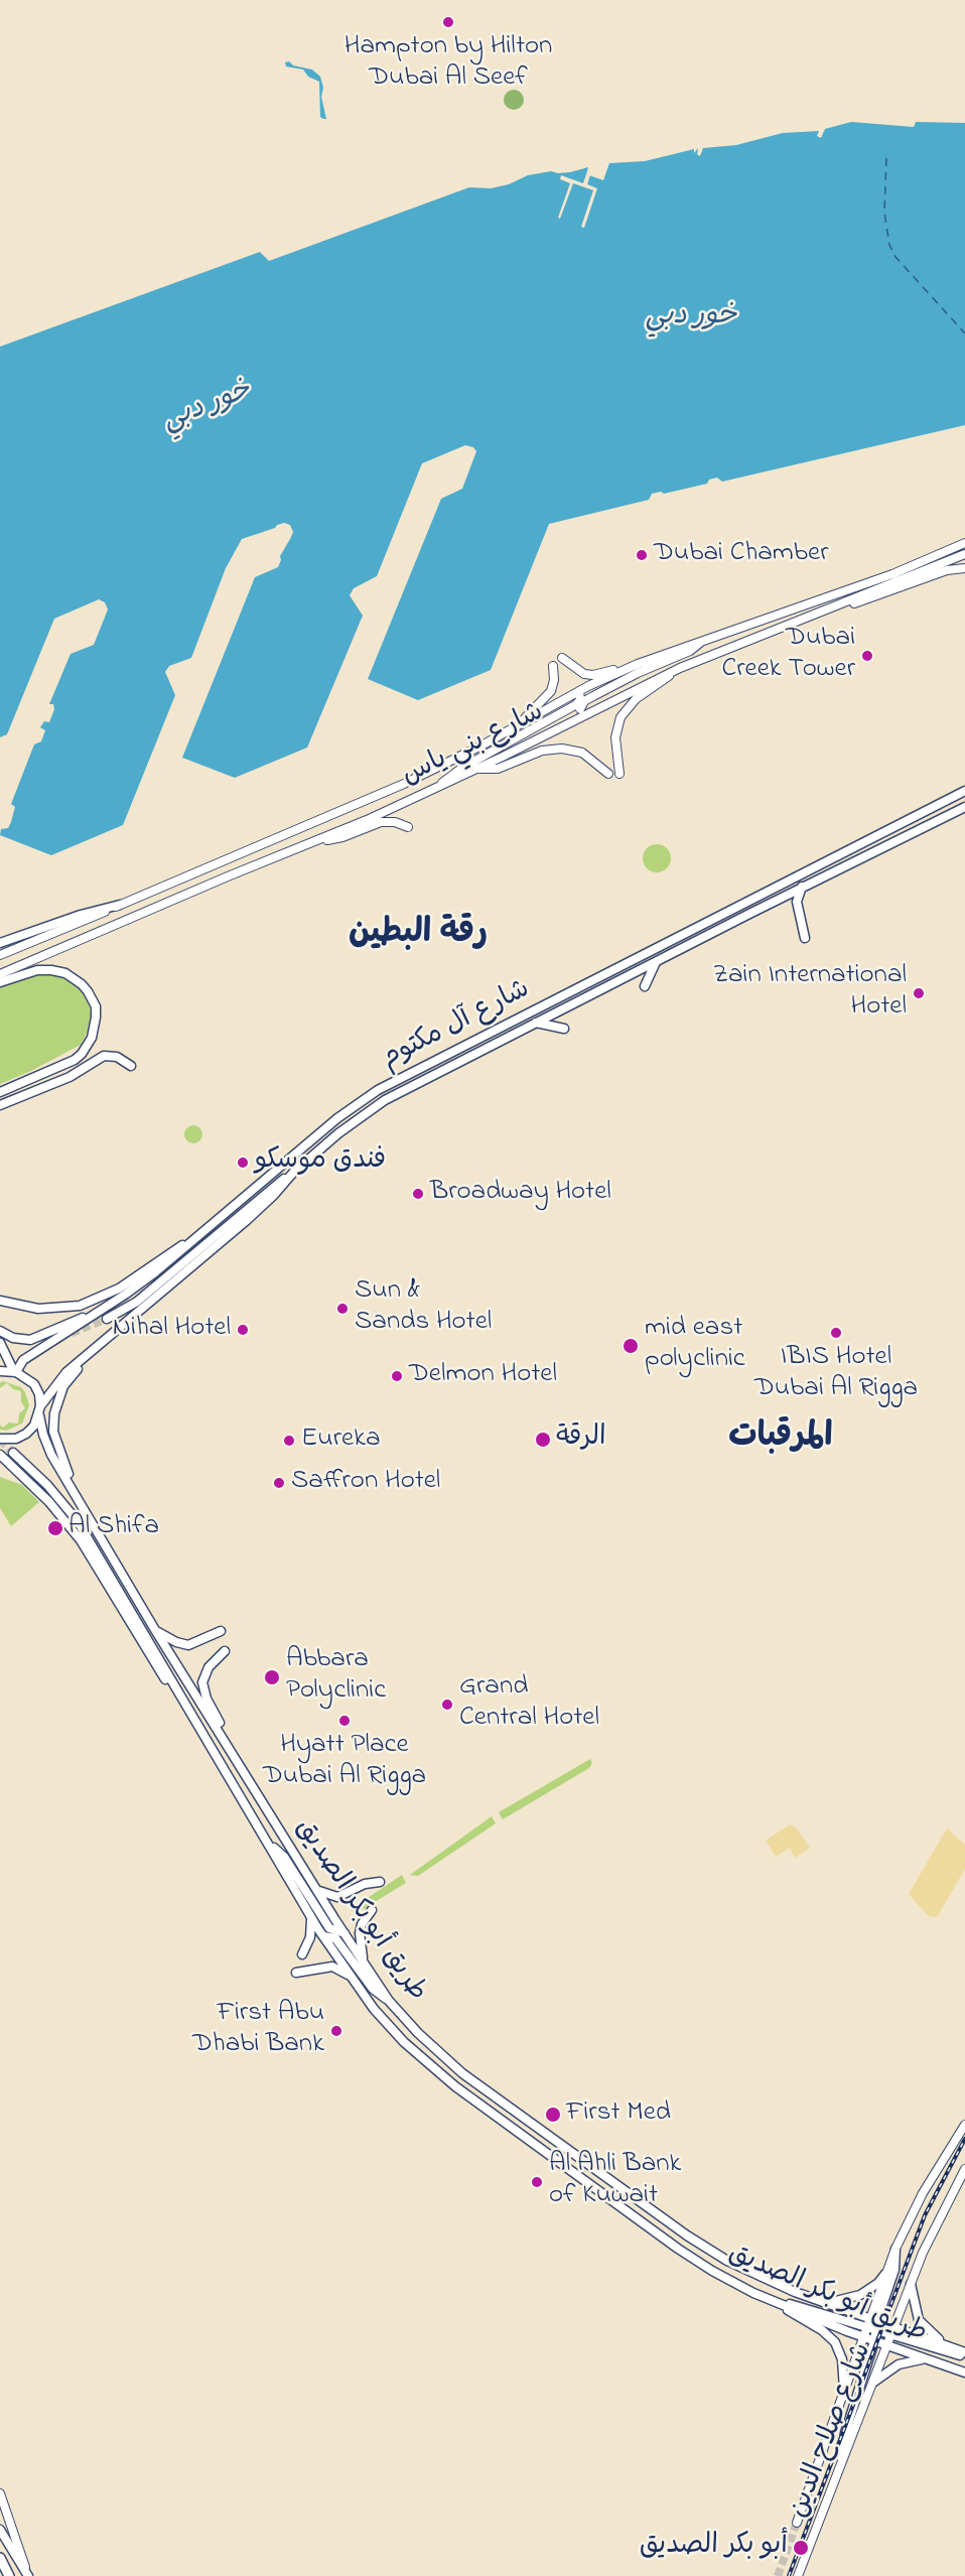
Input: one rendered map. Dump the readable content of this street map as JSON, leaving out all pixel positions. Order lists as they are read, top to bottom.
{
  "streets": {
    "main road": [
      "شارع بني ياس",
      "شارع آل مكتوم",
      "طريق أبو بكر الصديق",
      "شارع صلاح الدين"
    ]
  },
  "crossings": [
    ["طريق أبو بكر الصديق", "شارع صلاح الدين"]
  ],
  "districts": ["رقة البطين", "المرقبات"],
  "water": ["خور دبي"],
  "places": [
    "Hampton by Hilton Dubai Al Seef",
    "Dubai Chamber",
    "Dubai Creek Tower",
    "Zain International Hotel",
    "فندق موسكو",
    "Broadway Hotel",
    "Sun & Sands Hotel",
    "Nihal Hotel",
    "IBIS Hotel Dubai Al Rigga",
    "mid east polyclinic",
    "Delmon Hotel",
    "الرقة",
    "Eureka",
    "Saffron Hotel",
    "Al Shifa",
    "Abbara Polyclinic",
    "Grand Central Hotel",
    "Hyatt Place Dubai Al Rigga",
    "First Abu Dhabi Bank",
    "First Med",
    "Al Ahli Bank of Kuwait",
    "أبو بكر الصديق"
  ]
}
